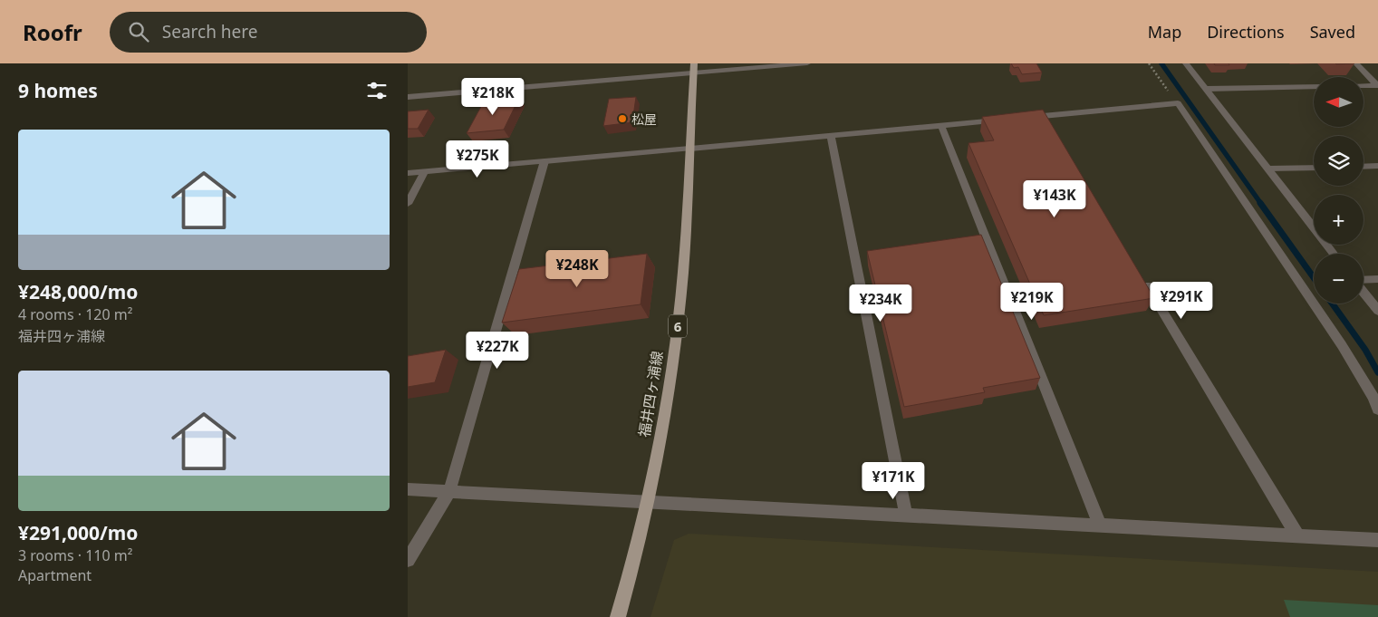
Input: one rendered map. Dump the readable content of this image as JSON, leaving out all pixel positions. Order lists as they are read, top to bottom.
{
  "streets": {
    "main road": ["6", "福井四ヶ浦線"]
  },
  "places": ["松屋"],
  "north": "left",
  "page": {
    "header": "Roofr",
    "search": "Search here",
    "nav": ["Map", "Directions", "Saved"],
    "heading": "9 homes",
    "map_buttons": ["+", "−"],
    "price": [
      "¥218K",
      "¥275K",
      "¥143K",
      "¥248K",
      "¥291K",
      "¥219K",
      "¥234K",
      "¥227K",
      "¥171K"
    ],
    "list": [
      {
        "name": "¥248,000/mo",
        "note": "4 rooms · 120 m² · 福井四ヶ浦線"
      },
      {
        "name": "¥291,000/mo",
        "note": "3 rooms · 110 m² · Apartment"
      }
    ]
  }
}
